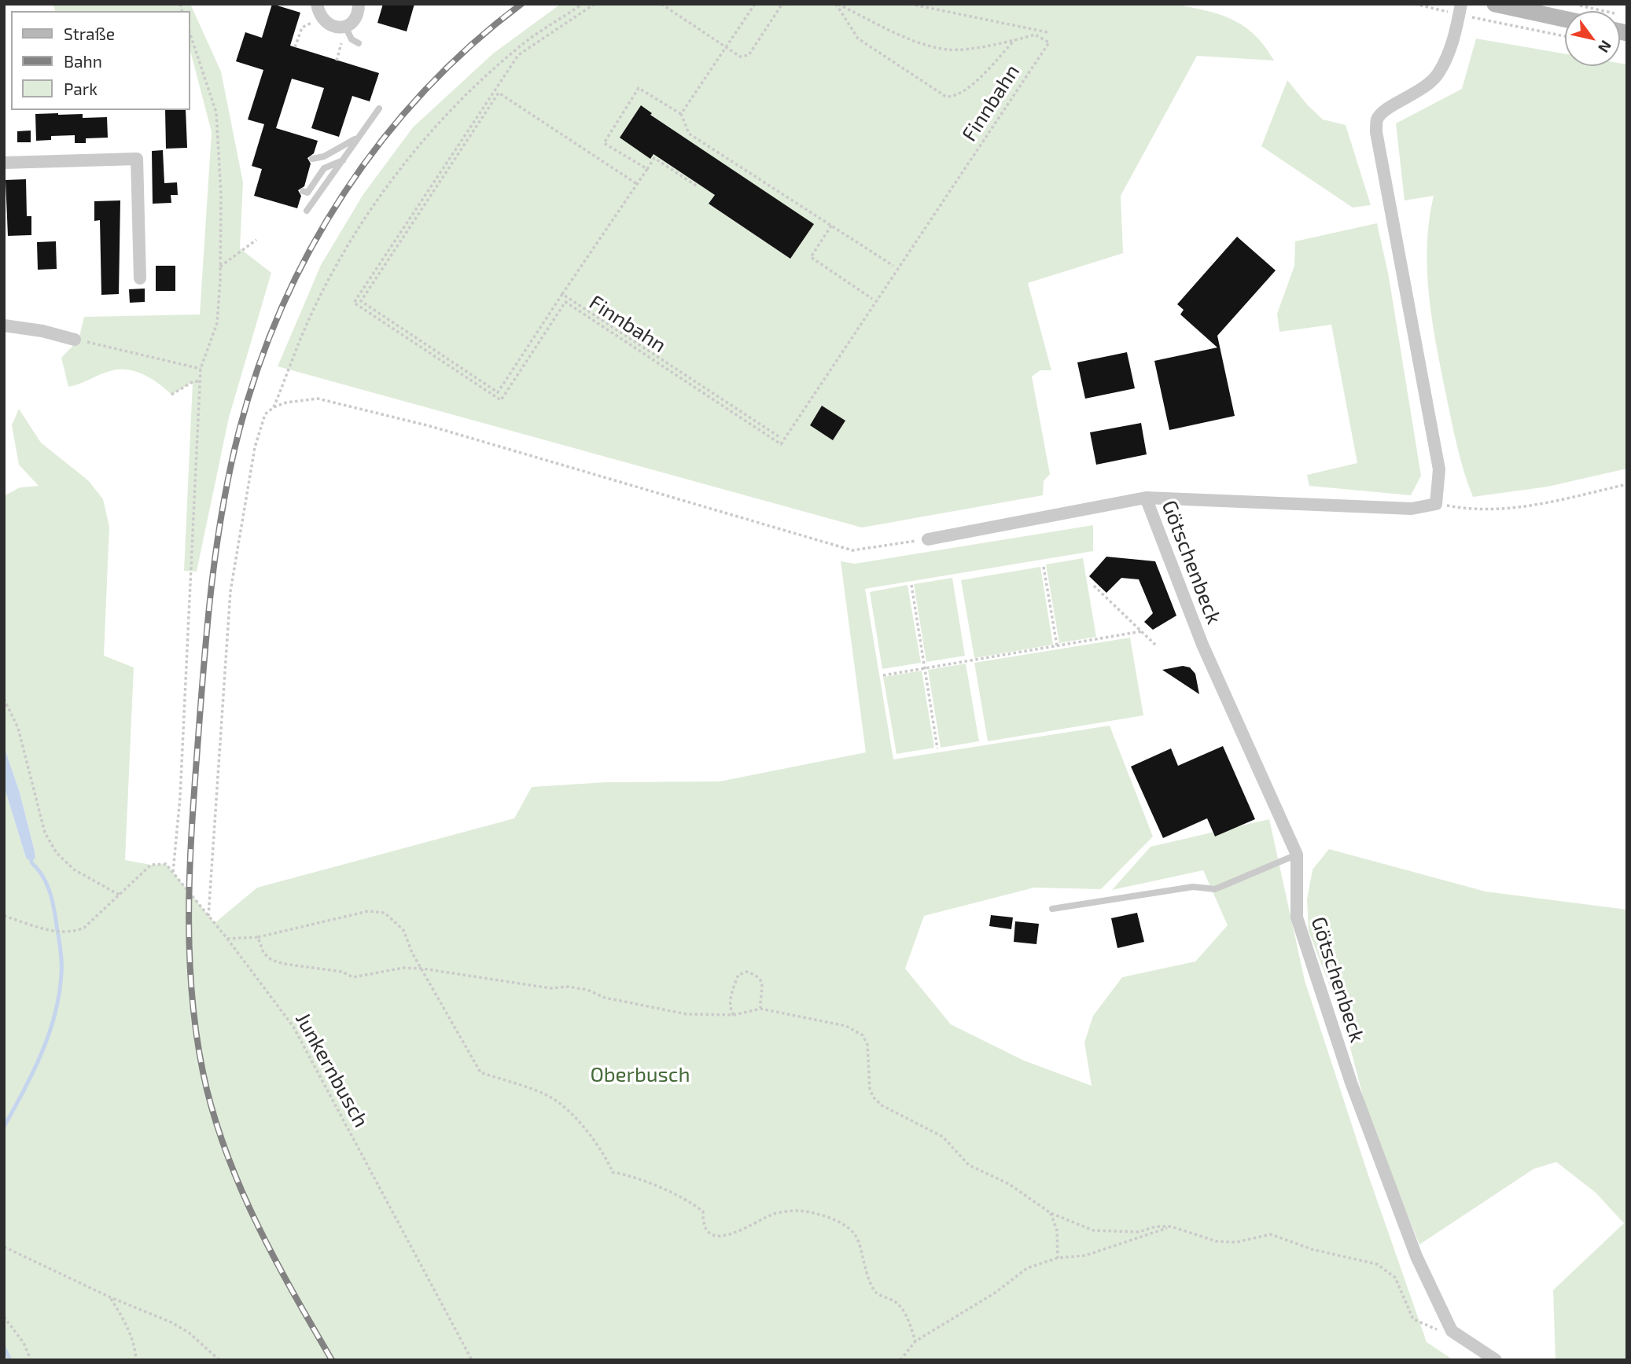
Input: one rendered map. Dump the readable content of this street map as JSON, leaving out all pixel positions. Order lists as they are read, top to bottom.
{
  "streets": {
    "street": ["Götschenbeck"],
    "path": ["Finnbahn", "Junkernbusch"]
  },
  "parks": ["Oberbusch"],
  "legend": ["Straße", "Bahn", "Park"],
  "north": "bottom right"
}
